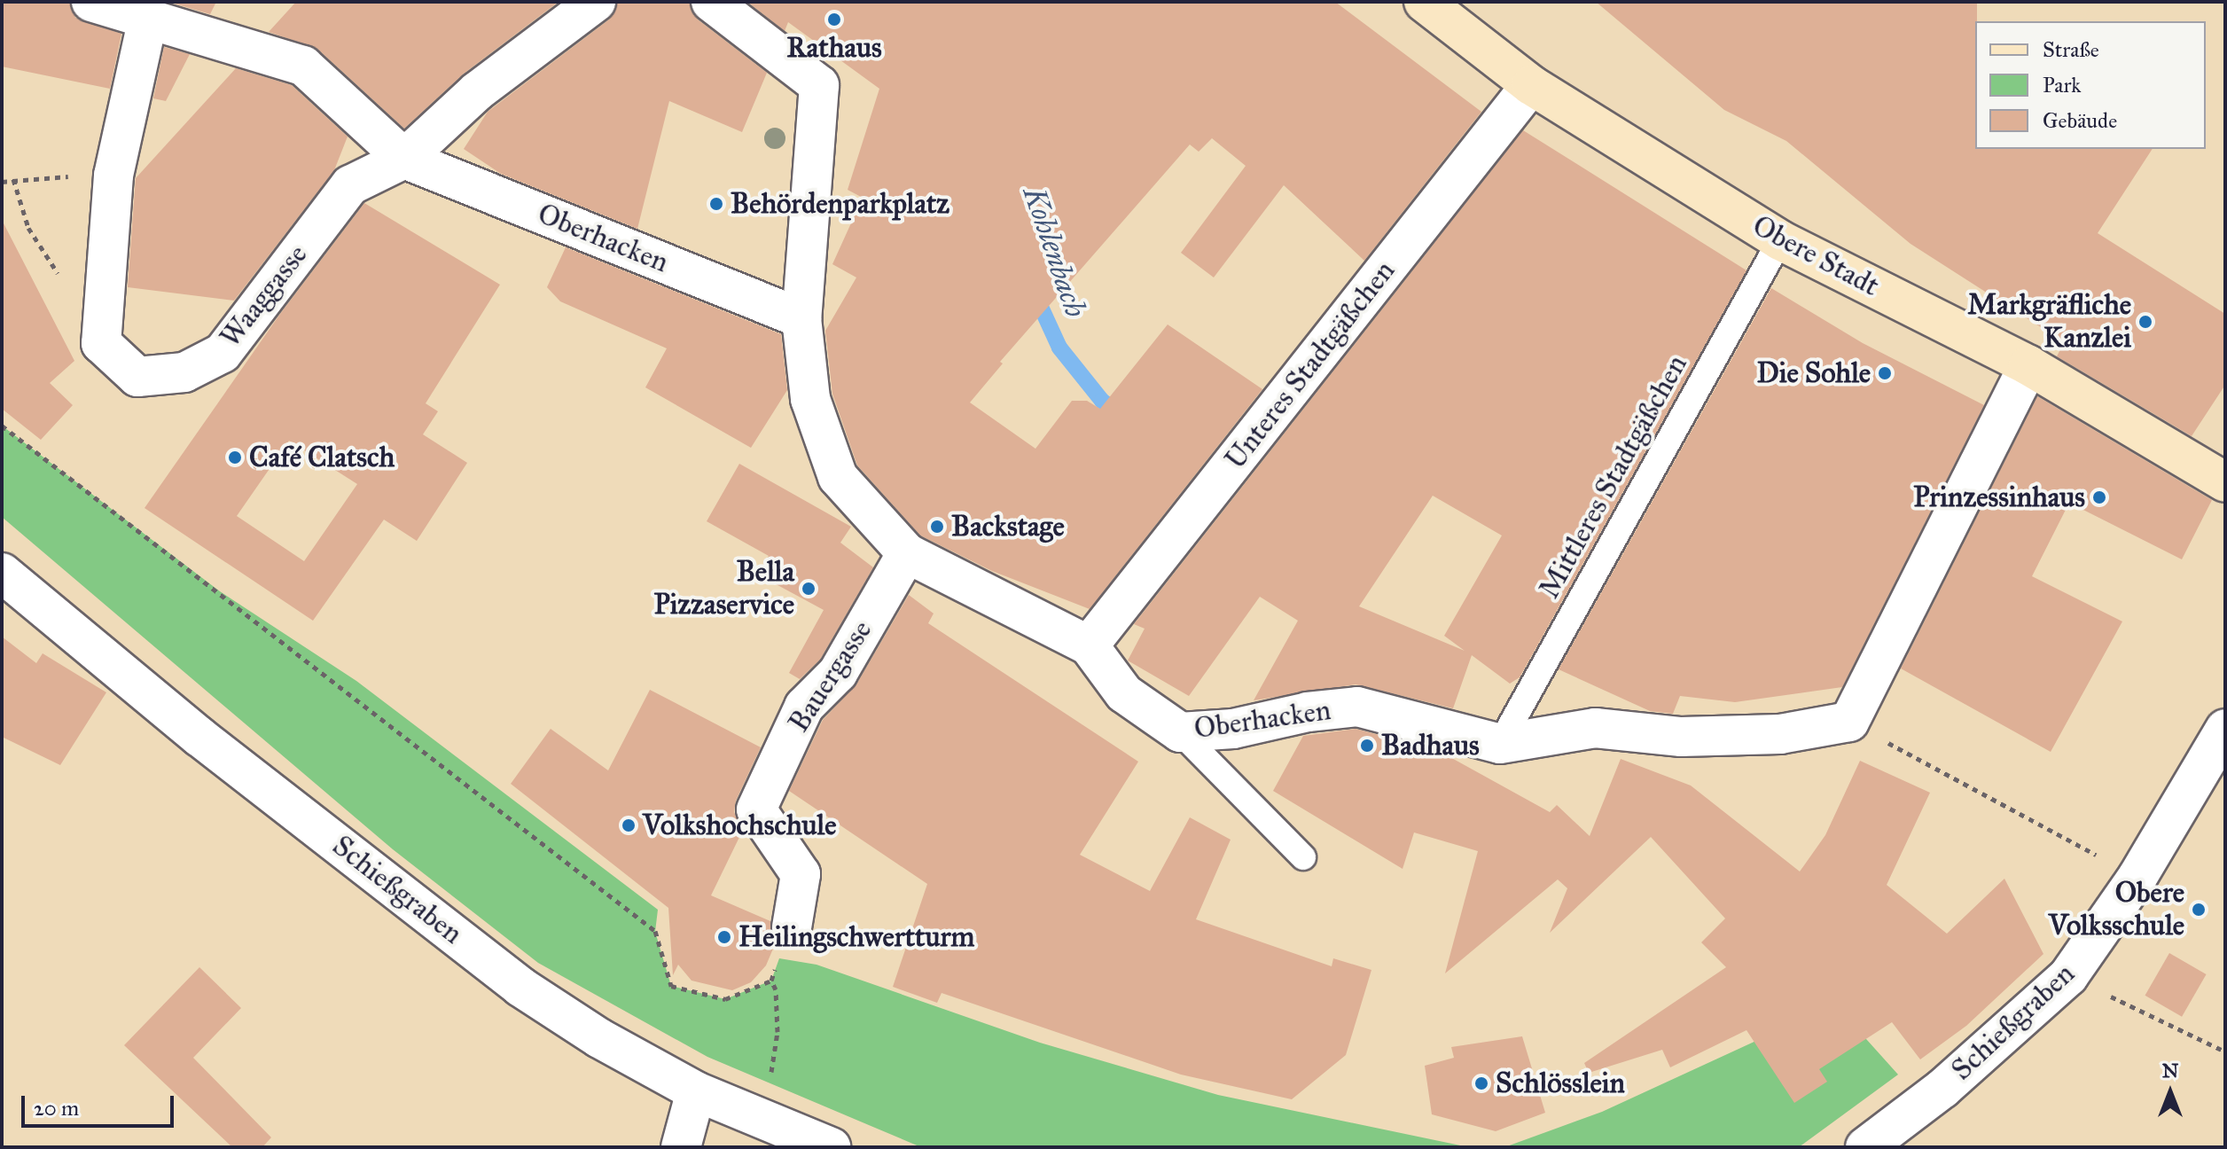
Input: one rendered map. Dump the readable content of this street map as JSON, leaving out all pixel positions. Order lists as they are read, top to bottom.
{
  "streets": {
    "street": [
      "Oberhacken",
      "Obere Stadt",
      "Waaggasse",
      "Unteres Stadtgäßchen",
      "Bauergasse",
      "Schießgraben"
    ],
    "lane": ["Mittleres Stadtgäßchen"]
  },
  "crossings": [
    ["Oberhacken", "Waaggasse"],
    ["Oberhacken", "Unteres Stadtgäßchen"],
    ["Oberhacken", "Mittleres Stadtgäßchen"],
    ["Oberhacken", "Bauergasse"],
    ["Obere Stadt", "Unteres Stadtgäßchen"],
    ["Obere Stadt", "Mittleres Stadtgäßchen"]
  ],
  "water": ["Kohlenbach"],
  "places": [
    "Rathaus",
    "Behördenparkplatz",
    "Markgräfliche Kanzlei",
    "Die Sohle",
    "Café Clatsch",
    "Prinzessinhaus",
    "Backstage",
    "Bella Pizzaservice",
    "Badhaus",
    "Volkshochschule",
    "Obere Volksschule",
    "Heilingschwertturm",
    "Schlösslein"
  ],
  "legend": ["Straße", "Park", "Gebäude"],
  "scale_bar": "20 m",
  "north": "top"
}
